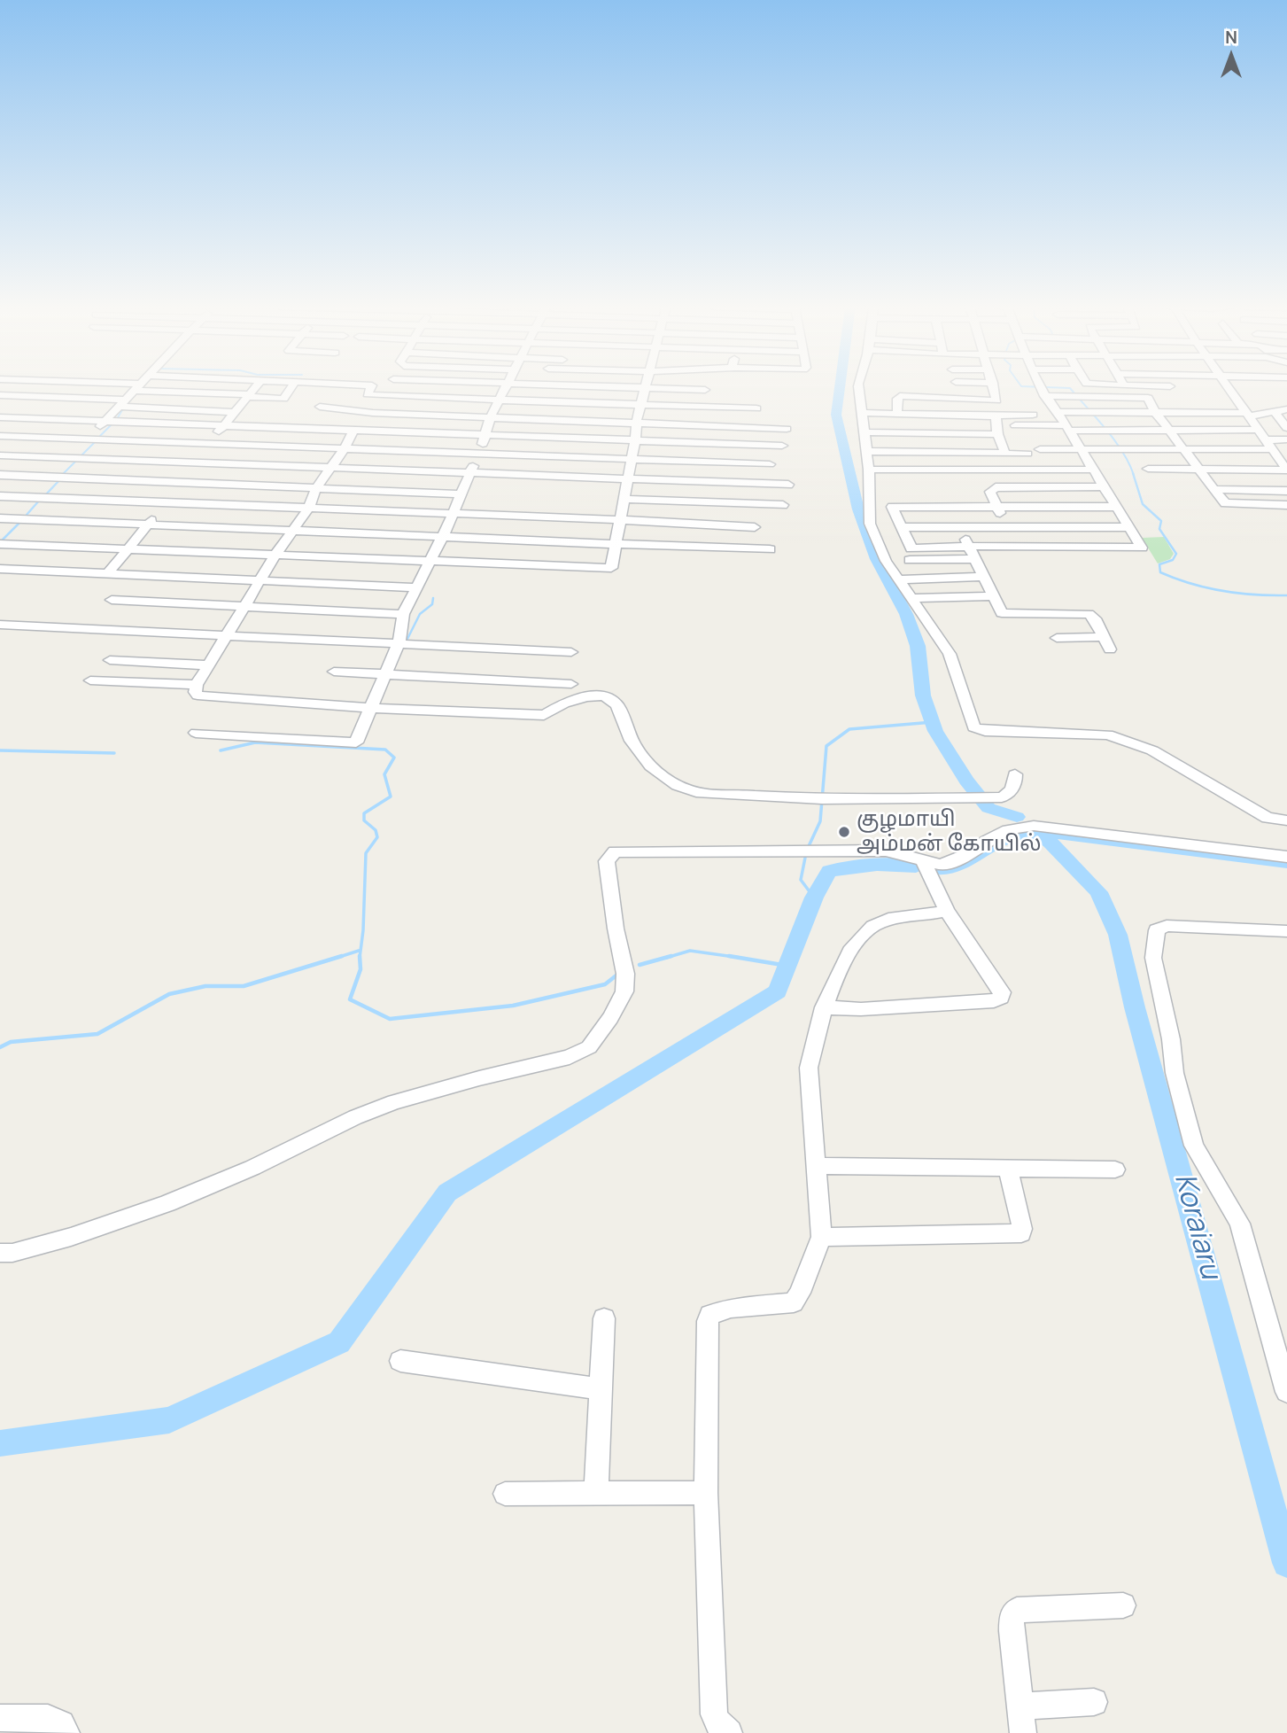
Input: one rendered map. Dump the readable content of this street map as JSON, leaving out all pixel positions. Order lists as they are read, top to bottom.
{
  "water": ["Koraiaru"],
  "places": ["குழமாயி அம்மன் கோயில்"],
  "north": "top"
}
